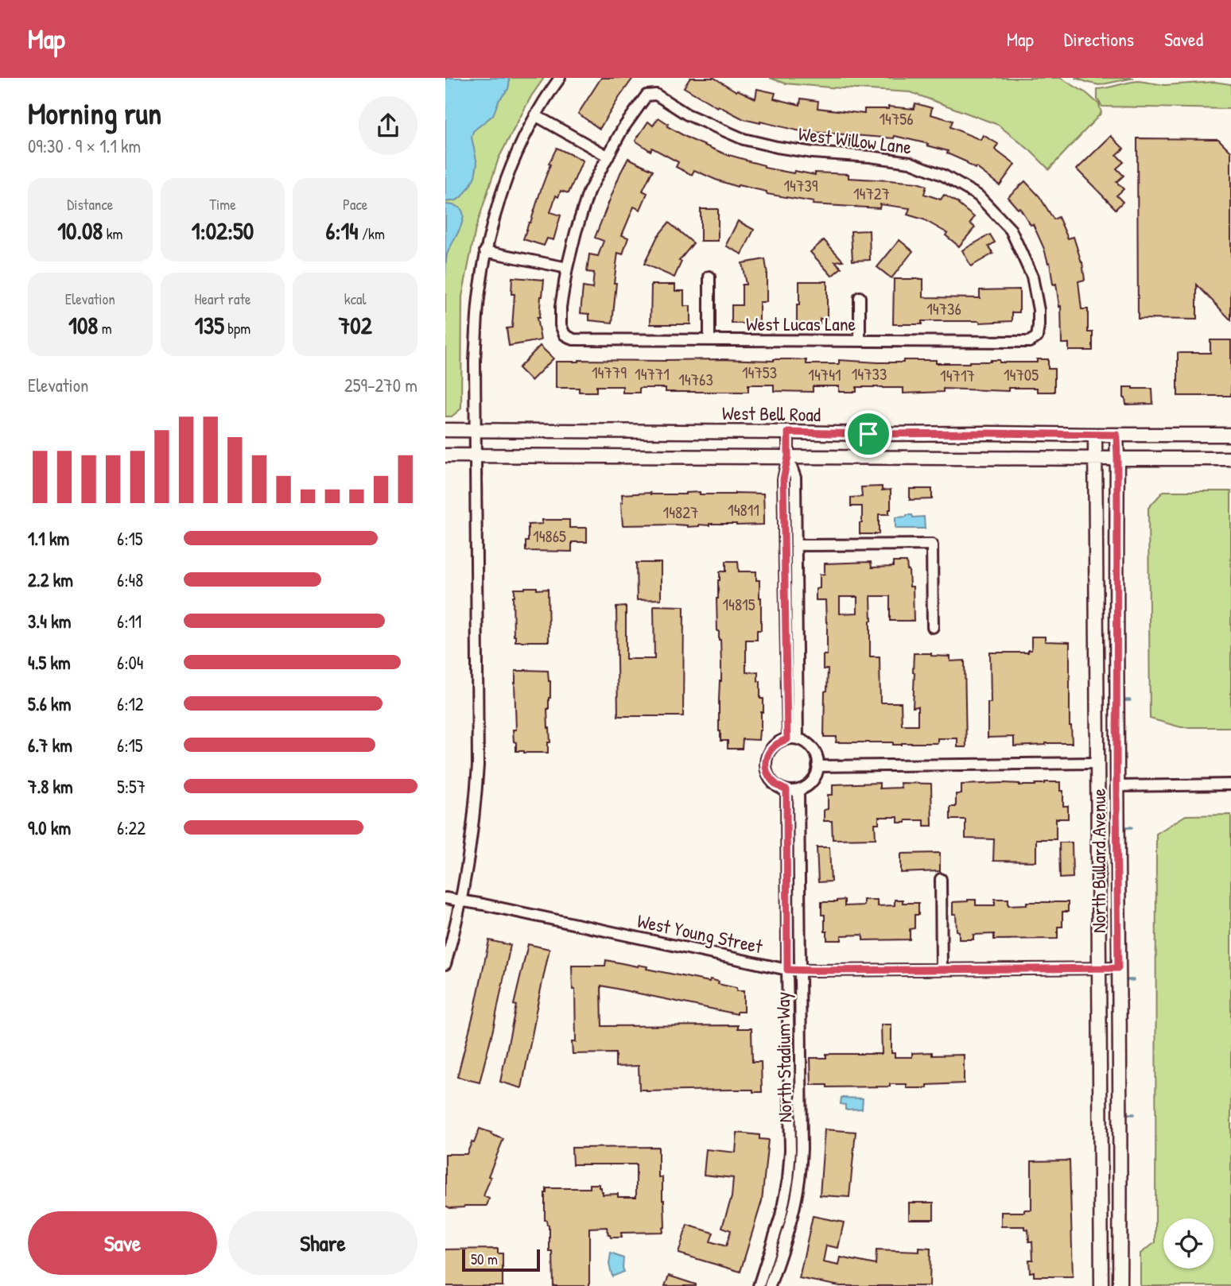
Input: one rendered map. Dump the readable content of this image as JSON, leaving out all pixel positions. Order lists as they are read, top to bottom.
{
  "streets": {
    "main road": ["West Bell Road", "North Bullard Avenue"],
    "street": [
      "West Willow Lane",
      "West Lucas Lane",
      "West Young Street",
      "North Stadium Way"
    ]
  },
  "crossings": [
    ["West Willow Lane", "West Lucas Lane"],
    ["West Bell Road", "North Bullard Avenue"],
    ["North Bullard Avenue", "West Young Street"],
    ["West Young Street", "North Stadium Way"]
  ],
  "house_numbers": [
    "14756",
    "14739",
    "14727",
    "14736",
    "14779",
    "14753",
    "14771",
    "14733",
    "14741",
    "14705",
    "14717",
    "14763",
    "14811",
    "14827",
    "14865",
    "14815"
  ],
  "scale_bar": "50 m",
  "page": {
    "header": "Map",
    "nav": ["Map", "Directions", "Saved"],
    "heading": ["Morning run", "09:30 · 9 × 1.1 km"],
    "stats": [
      ["Distance", "10.08 km"],
      ["Time", "1:02:50"],
      ["Pace", "6:14 /km"],
      ["Elevation", "108 m"],
      ["Heart rate", "135 bpm"],
      ["kcal", "702"]
    ],
    "chart": ["Elevation", "259–270 m"],
    "list": [
      {
        "name": "1.1 km",
        "note": "6:15"
      },
      {
        "name": "2.2 km",
        "note": "6:48"
      },
      {
        "name": "3.4 km",
        "note": "6:11"
      },
      {
        "name": "4.5 km",
        "note": "6:04"
      },
      {
        "name": "5.6 km",
        "note": "6:12"
      },
      {
        "name": "6.7 km",
        "note": "6:15"
      },
      {
        "name": "7.8 km",
        "note": "5:57"
      },
      {
        "name": "9.0 km",
        "note": "6:22"
      }
    ],
    "buttons": ["Save", "Share"],
    "scale": "50 m"
  }
}
